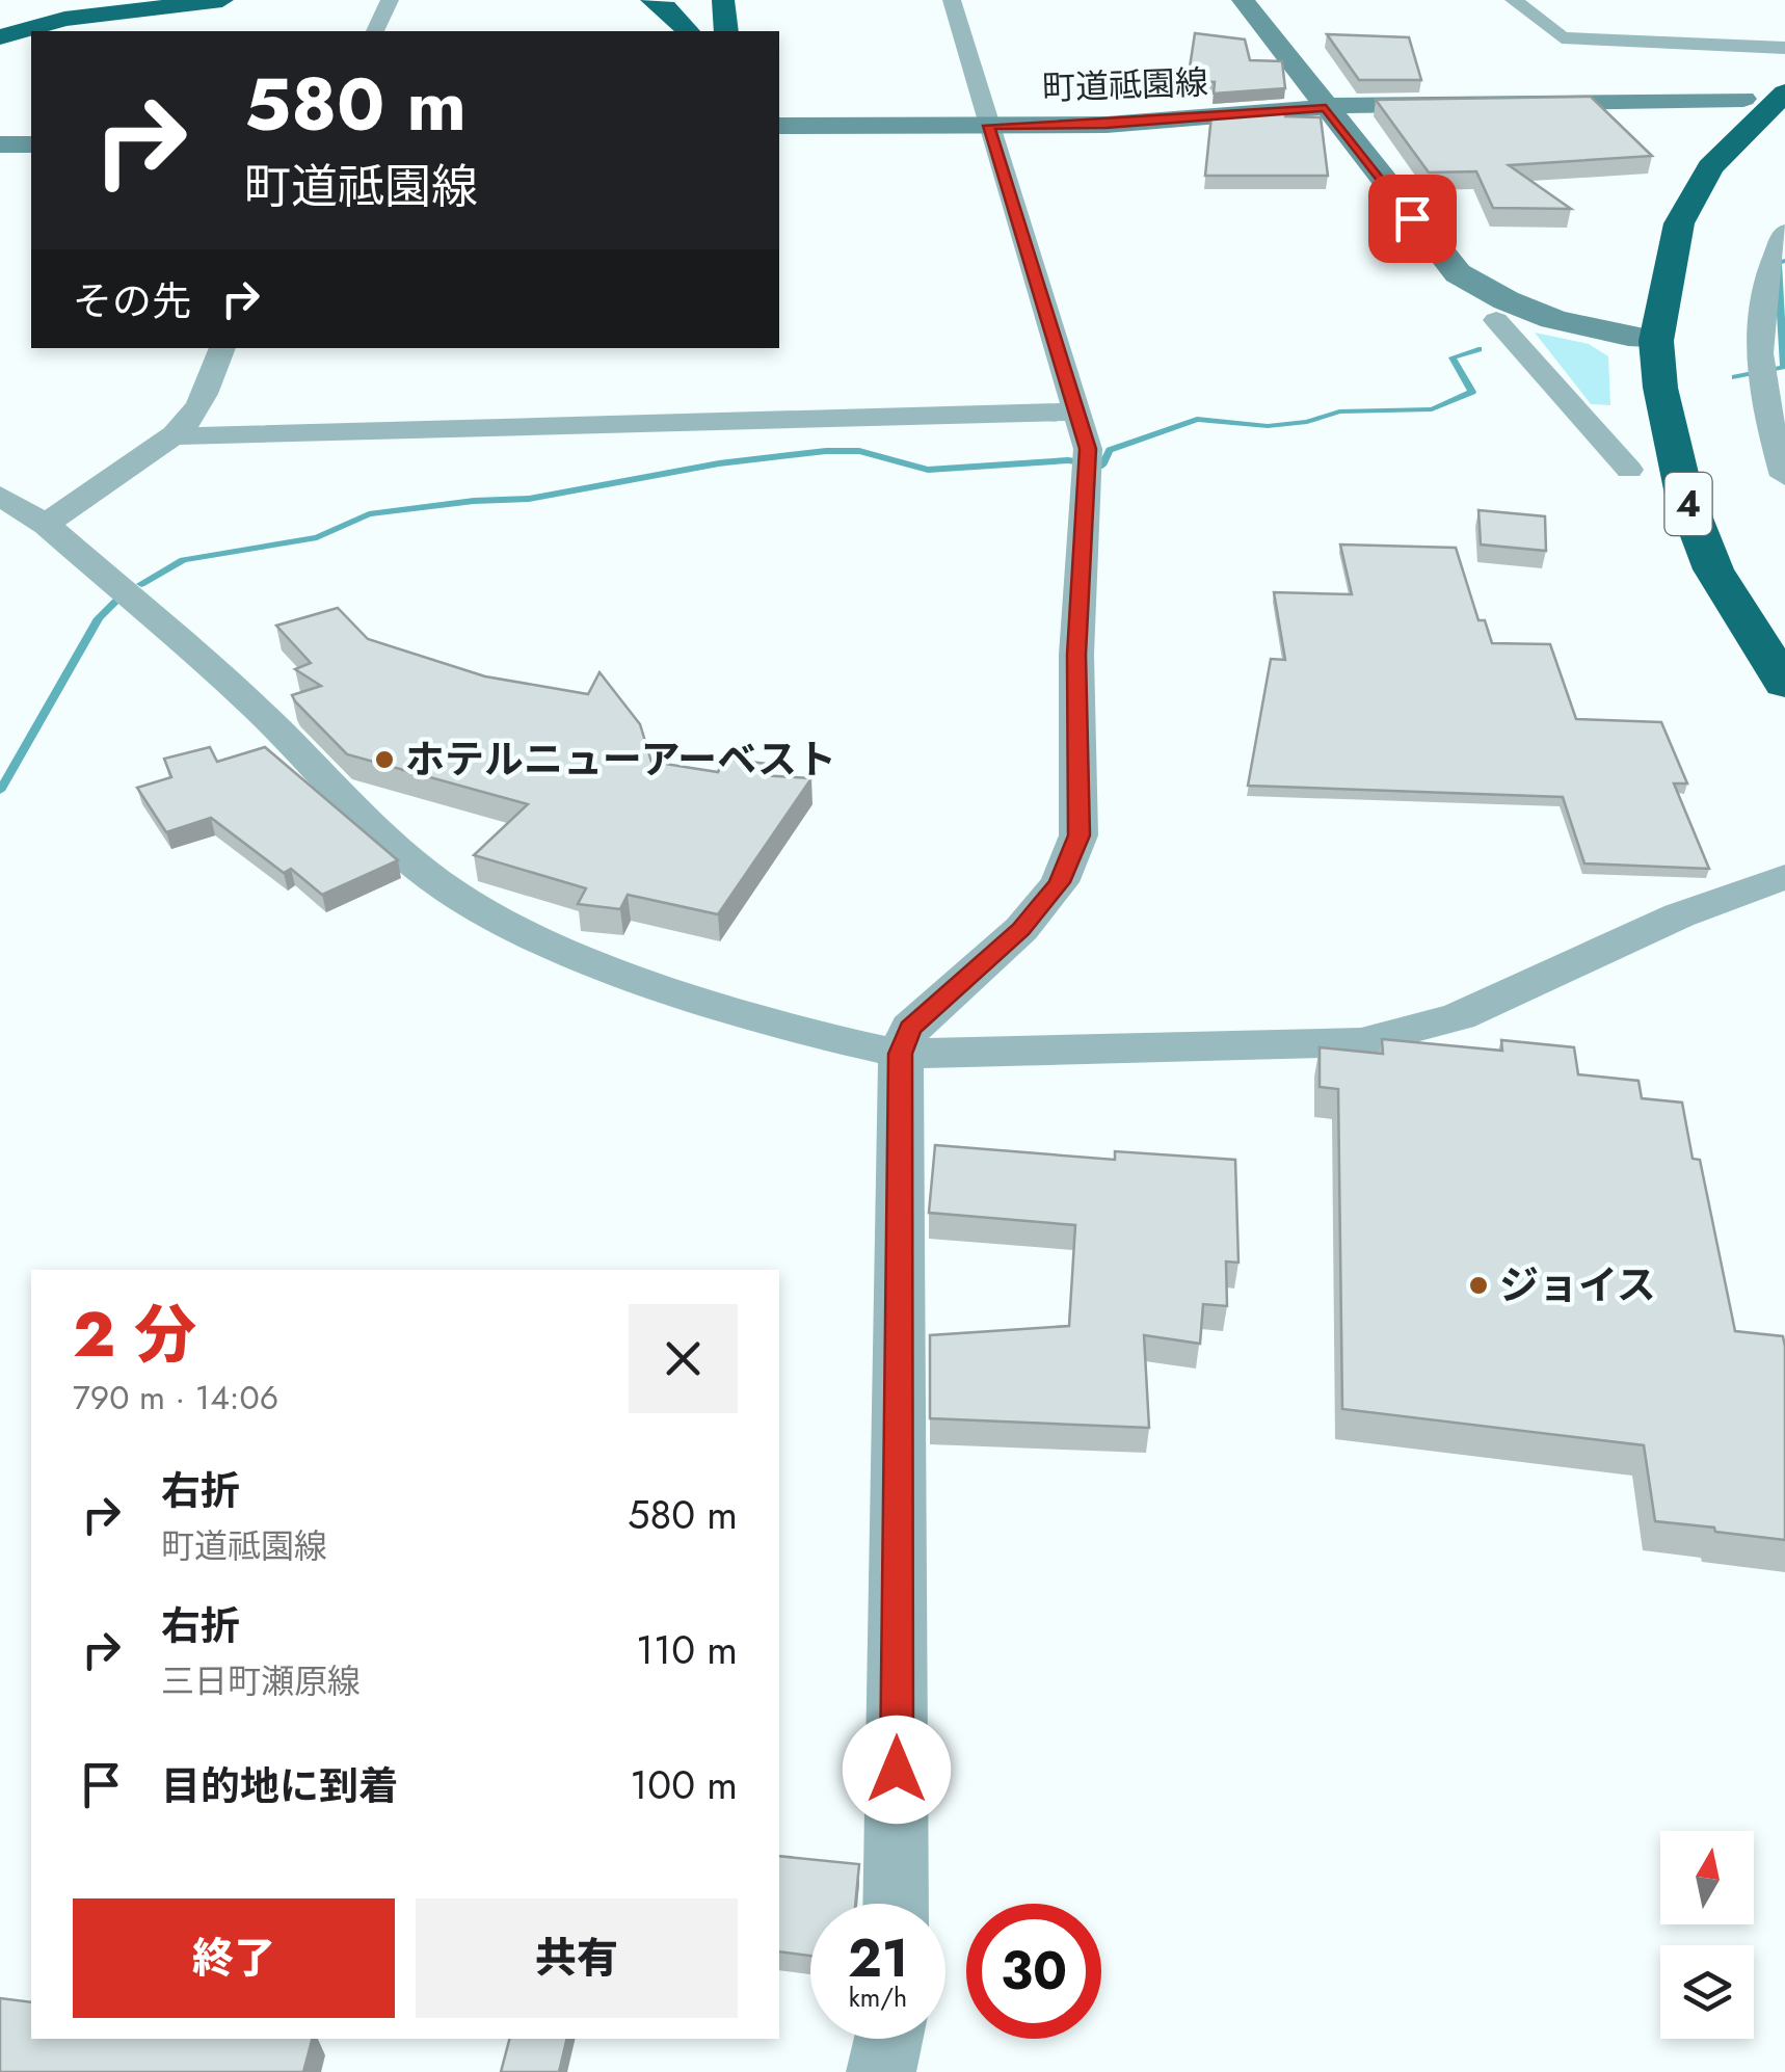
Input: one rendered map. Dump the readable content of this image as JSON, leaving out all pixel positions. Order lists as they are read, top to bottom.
{
  "streets": {
    "highway": ["4"],
    "street": ["町道祗園線"]
  },
  "places": ["ホテルニューアーベスト", "ジョイス"],
  "north": "top",
  "page": {
    "turn": ["580 m", "町道祗園線"],
    "then": "その先",
    "heading": ["2 分", "790 m · 14:06"],
    "list": [
      {
        "name": "右折",
        "note": "町道祗園線",
        "value": "580 m"
      },
      {
        "name": "右折",
        "note": "三日町瀬原線",
        "value": "110 m"
      },
      {
        "name": "目的地に到着",
        "value": "100 m"
      }
    ],
    "buttons": ["終了", "共有"],
    "speed": "21 km/h",
    "limit": "30"
  }
}
